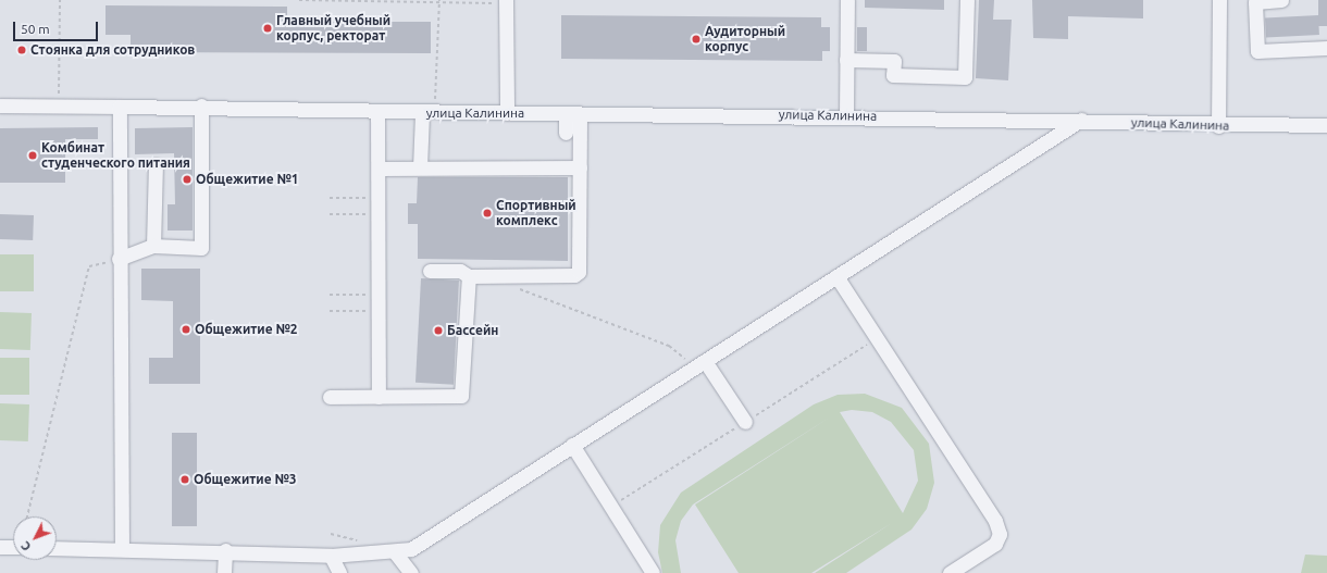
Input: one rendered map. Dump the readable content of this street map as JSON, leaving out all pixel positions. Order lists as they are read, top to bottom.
{
  "streets": {
    "street": ["улица Калинина"]
  },
  "places": [
    "Главный учебный корпус, ректорат",
    "Аудиторный корпус",
    "Стоянка для сотрудников",
    "Комбинат студенческого питания",
    "Общежитие №1",
    "Спортивный комплекс",
    "Общежитие №2",
    "Бассейн",
    "Общежитие №3"
  ],
  "scale_bar": "50 m",
  "north": "bottom left"
}
